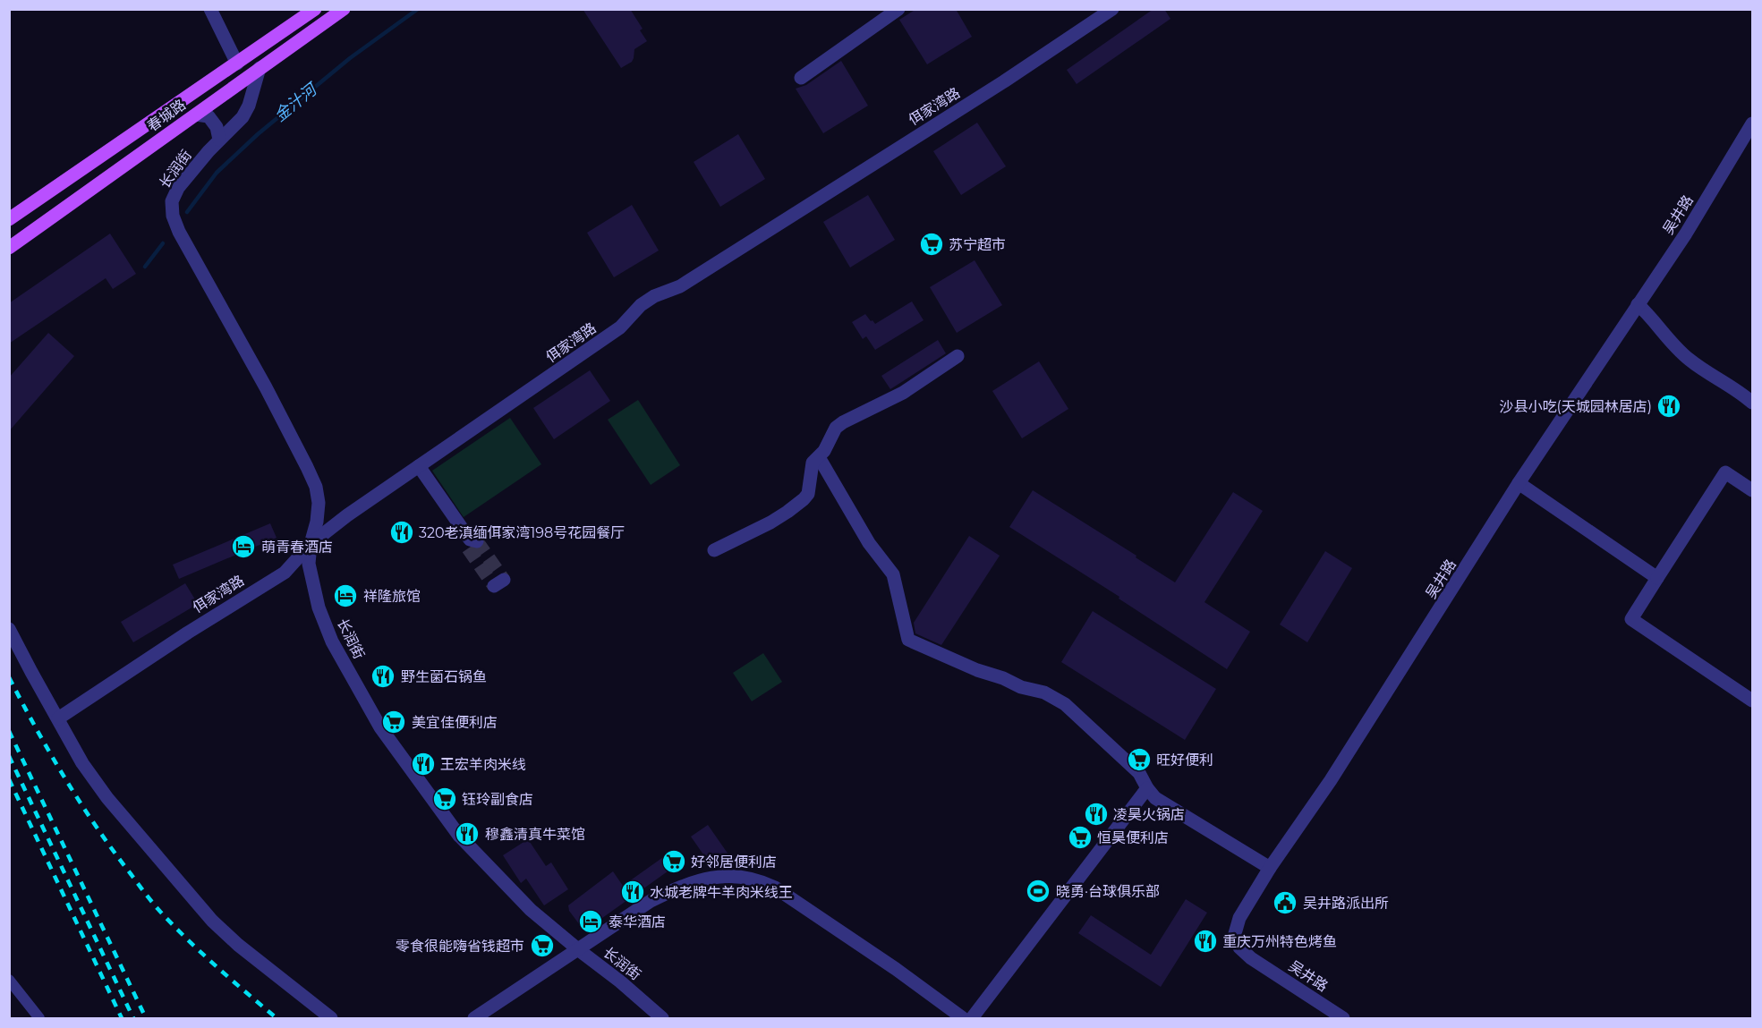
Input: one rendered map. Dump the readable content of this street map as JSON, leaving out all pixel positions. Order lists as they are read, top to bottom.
{
  "streets": {
    "main road": ["春城路"],
    "street": ["佴家湾路", "长润街", "吴井路"]
  },
  "crossings": [
    ["佴家湾路", "长润街"],
    ["春城路", "长润街"]
  ],
  "water": ["金汁河"],
  "places": {
    "supermarket": [
      "苏宁超市",
      "美宜佳便利店",
      "旺好便利",
      "钰玲副食店",
      "恒昊便利店",
      "好邻居便利店",
      "零食很能嗨省钱超市"
    ],
    "restaurant": [
      "沙县小吃(天城园林居店)",
      "320老滇缅佴家湾198号花园餐厅",
      "野生菌石锅鱼",
      "王宏羊肉米线",
      "凌昊火锅店",
      "穆鑫清真牛菜馆",
      "水城老牌牛羊肉米线王",
      "重庆万州特色烤鱼"
    ],
    "hotel": ["萌青春酒店", "祥隆旅馆", "泰华酒店"],
    "sports": ["晓勇·台球俱乐部"],
    "public building": ["吴井路派出所"]
  }
}
